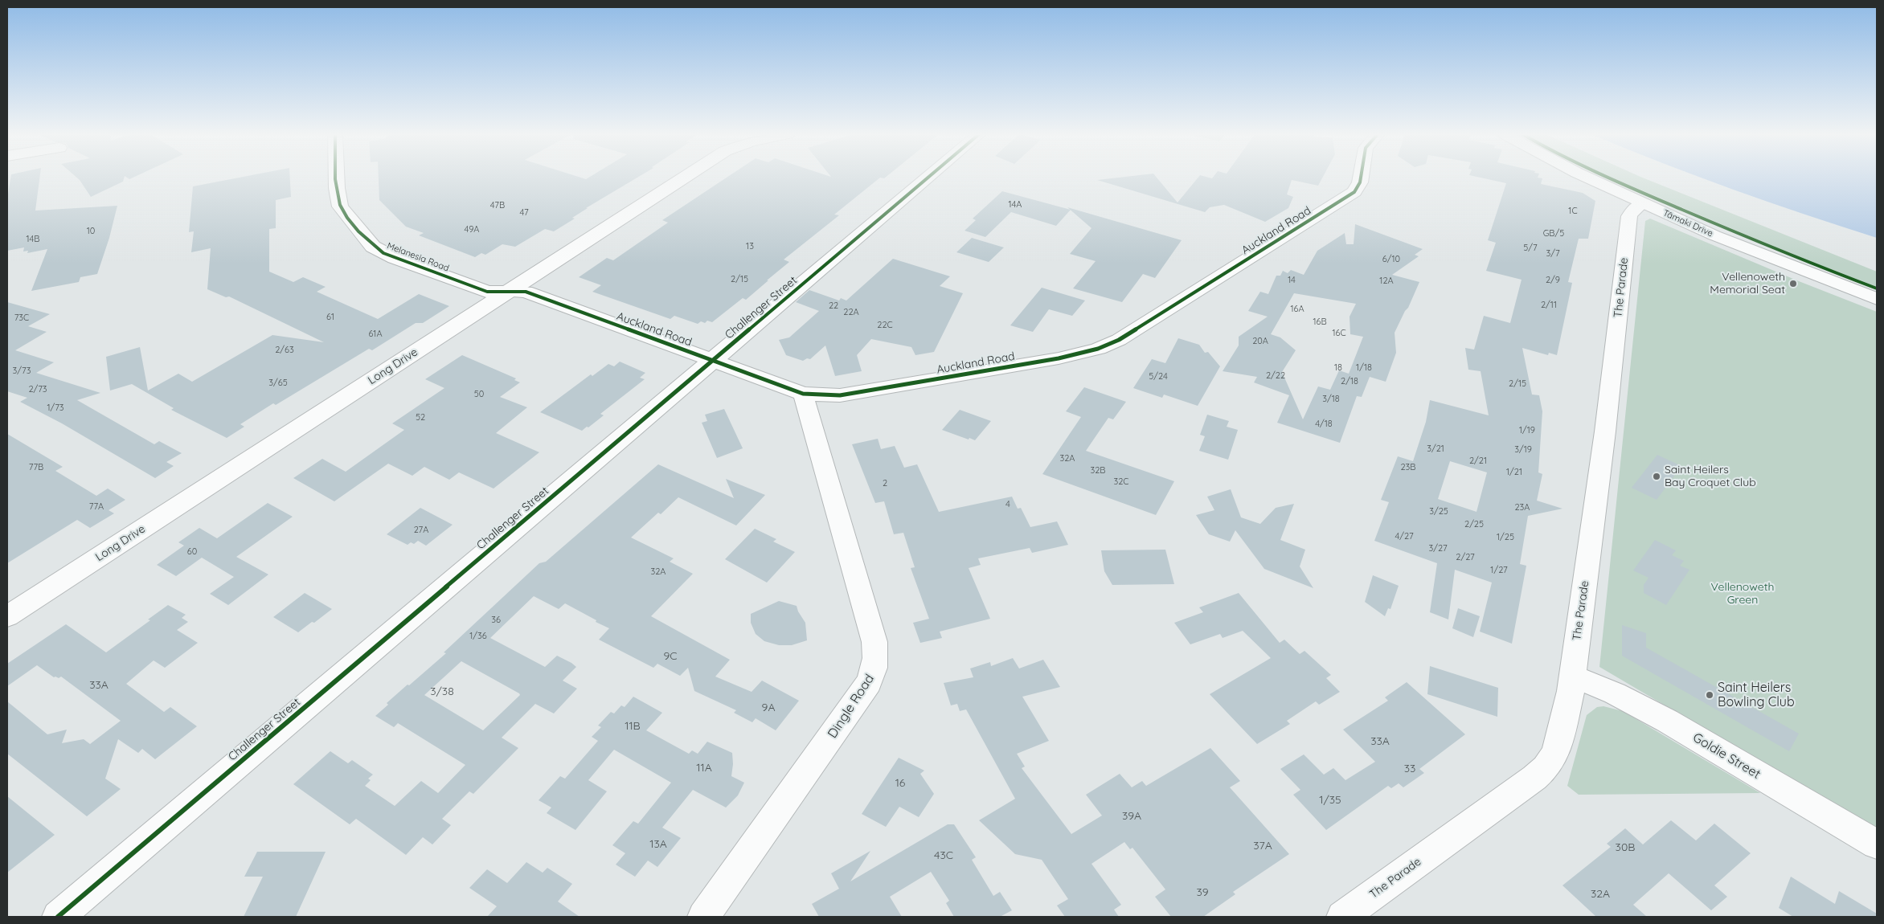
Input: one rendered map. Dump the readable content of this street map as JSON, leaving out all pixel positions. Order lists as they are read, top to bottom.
{
  "streets": {
    "street": [
      "Tāmaki Drive",
      "Auckland Road",
      "Melanesia Road",
      "The Parade",
      "Challenger Street",
      "Long Drive",
      "Dingle Road",
      "Goldie Street"
    ]
  },
  "crossings": [
    ["Tāmaki Drive", "The Parade"],
    ["Auckland Road", "Melanesia Road"],
    ["Auckland Road", "Challenger Street"],
    ["Auckland Road", "Long Drive"],
    ["Auckland Road", "Dingle Road"],
    ["Melanesia Road", "Long Drive"],
    ["The Parade", "Goldie Street"]
  ],
  "parks": ["Vellenoweth Green"],
  "places": ["Vellenoweth Memorial Seat", "Saint Heilers Bay Croquet Club", "Saint Heilers Bowling Club"],
  "house_numbers": [
    "14A",
    "47B",
    "1C",
    "47",
    "49A",
    "10",
    "GB/5",
    "14B",
    "13",
    "5/7",
    "3/7",
    "6/10",
    "2/15",
    "14",
    "2/9",
    "12A",
    "2/11",
    "22",
    "16A",
    "22A",
    "61",
    "73C",
    "16B",
    "22C",
    "16C",
    "61A",
    "20A",
    "2/63",
    "18",
    "1/18",
    "3/73",
    "2/22",
    "5/24",
    "2/18",
    "3/65",
    "2/15",
    "2/73",
    "50",
    "3/18",
    "1/73",
    "52",
    "4/18",
    "1/19",
    "3/21",
    "3/19",
    "32A",
    "2/21",
    "77B",
    "23B",
    "32B",
    "1/21",
    "32C",
    "2",
    "4",
    "77A",
    "23A",
    "3/25",
    "2/25",
    "27A",
    "4/27",
    "1/25",
    "3/27",
    "60",
    "2/27",
    "1/27",
    "32A",
    "36",
    "1/36",
    "9C",
    "33A",
    "3/38",
    "9A",
    "11B",
    "33A",
    "11A",
    "33",
    "16",
    "1/35",
    "39A",
    "13A",
    "37A",
    "30B",
    "43C",
    "39",
    "32A"
  ]
}
